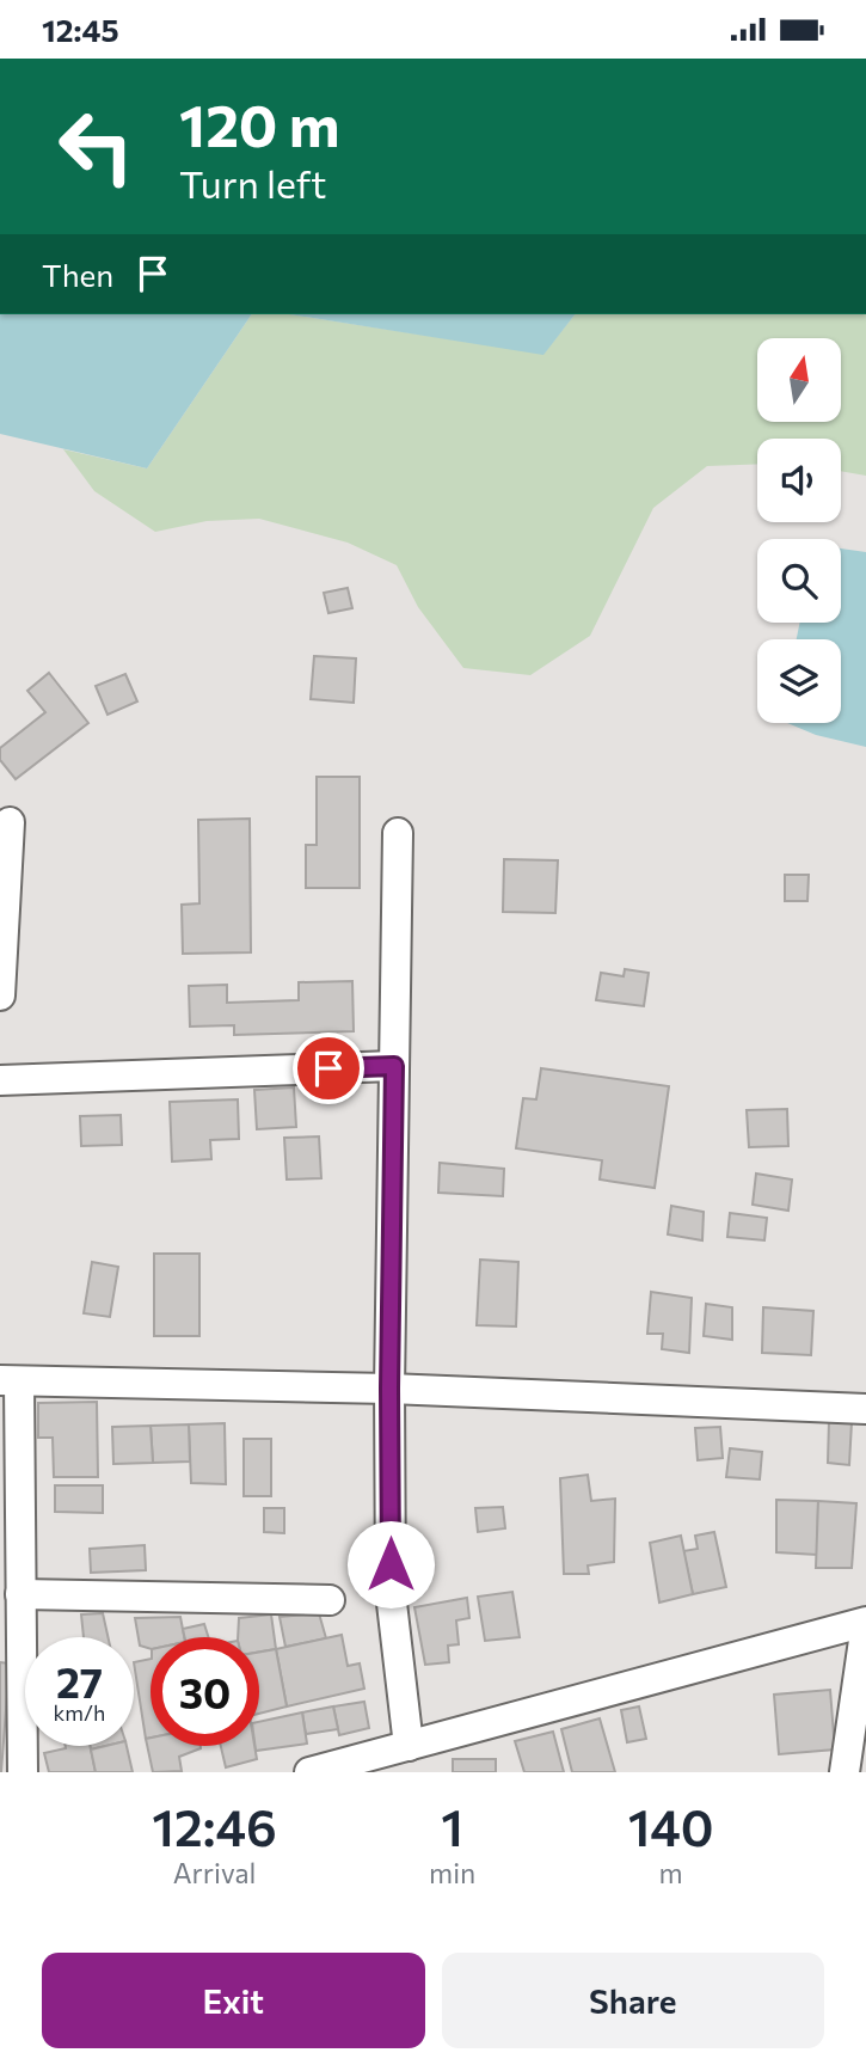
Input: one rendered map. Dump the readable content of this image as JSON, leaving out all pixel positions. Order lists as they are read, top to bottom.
{
  "north": "top",
  "page": {
    "status": "12:45",
    "turn": ["120 m", "Turn left"],
    "then": "Then",
    "speed": "27 km/h",
    "limit": "30",
    "eta": [
      "12:46",
      "Arrival",
      "1",
      "min",
      "140",
      "m"
    ],
    "buttons": ["Exit", "Share"]
  }
}
